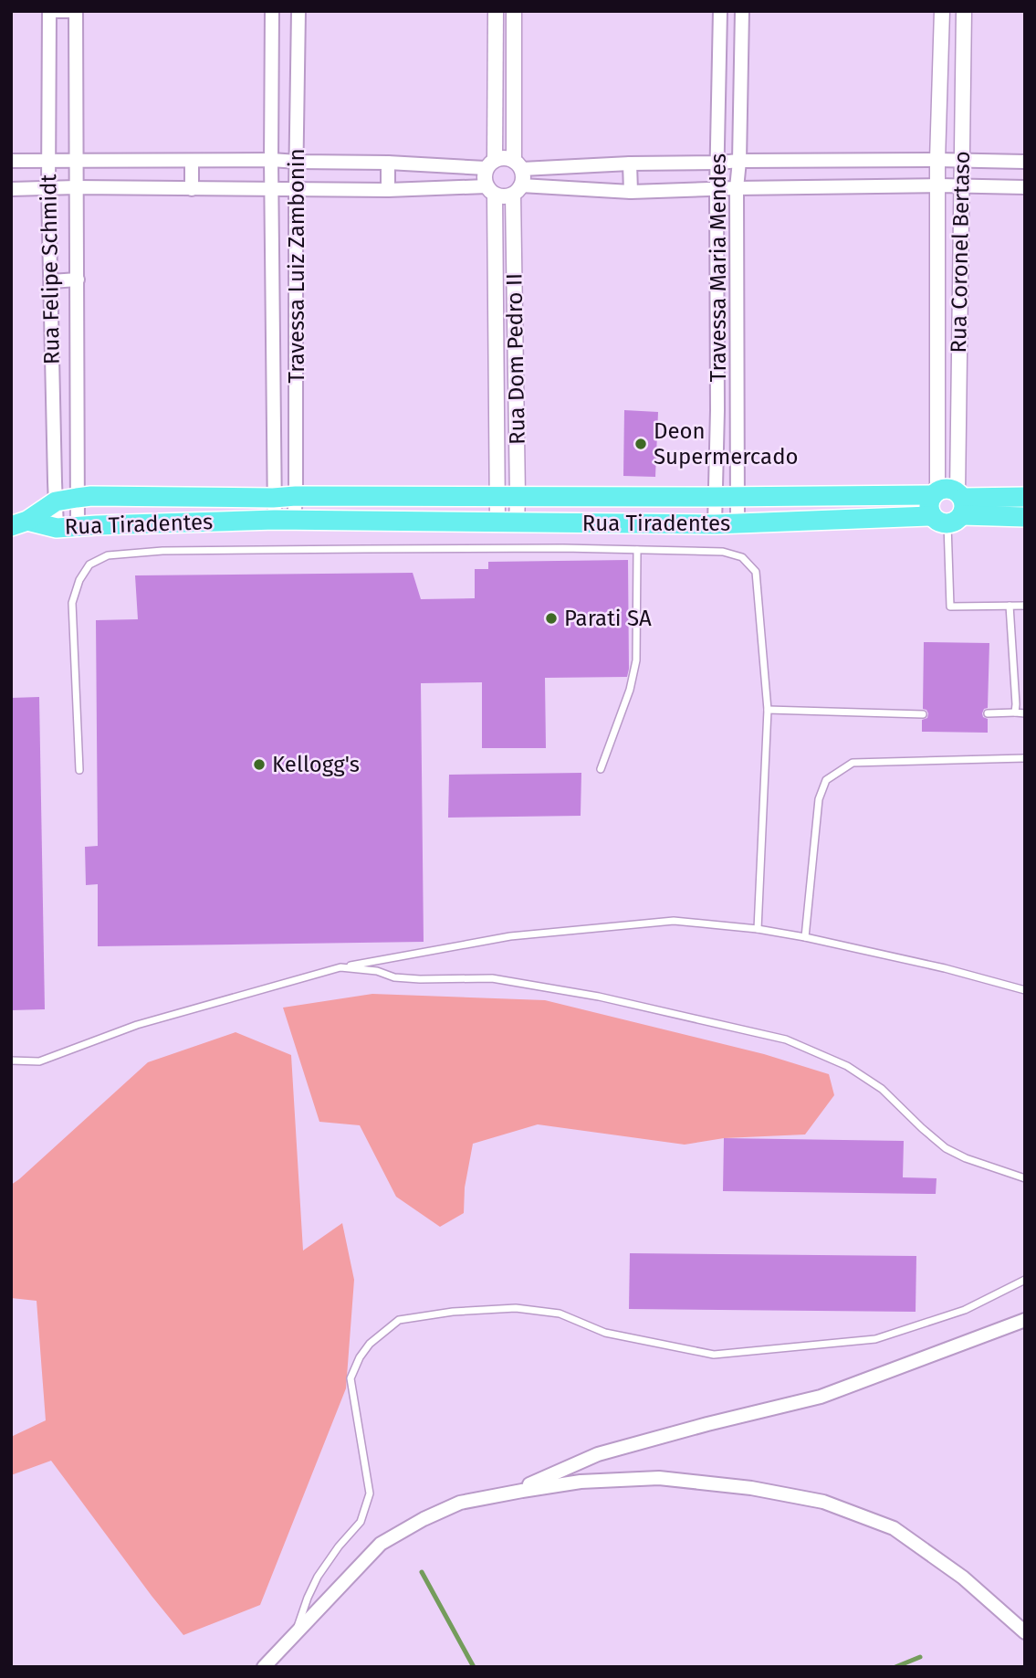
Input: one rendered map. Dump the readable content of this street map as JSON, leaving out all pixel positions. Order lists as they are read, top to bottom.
{
  "streets": {
    "main road": ["Rua Tiradentes"],
    "street": [
      "Rua Coronel Bertaso",
      "Travessa Luiz Zambonin",
      "Travessa Maria Mendes",
      "Rua Felipe Schmidt",
      "Rua Dom Pedro II"
    ]
  },
  "crossings": [
    ["Rua Coronel Bertaso", "Rua Tiradentes"],
    ["Travessa Luiz Zambonin", "Rua Tiradentes"],
    ["Travessa Maria Mendes", "Rua Tiradentes"],
    ["Rua Felipe Schmidt", "Rua Tiradentes"],
    ["Rua Dom Pedro II", "Rua Tiradentes"]
  ],
  "places": ["Deon Supermercado", "Parati SA", "Kellogg's"]
}
